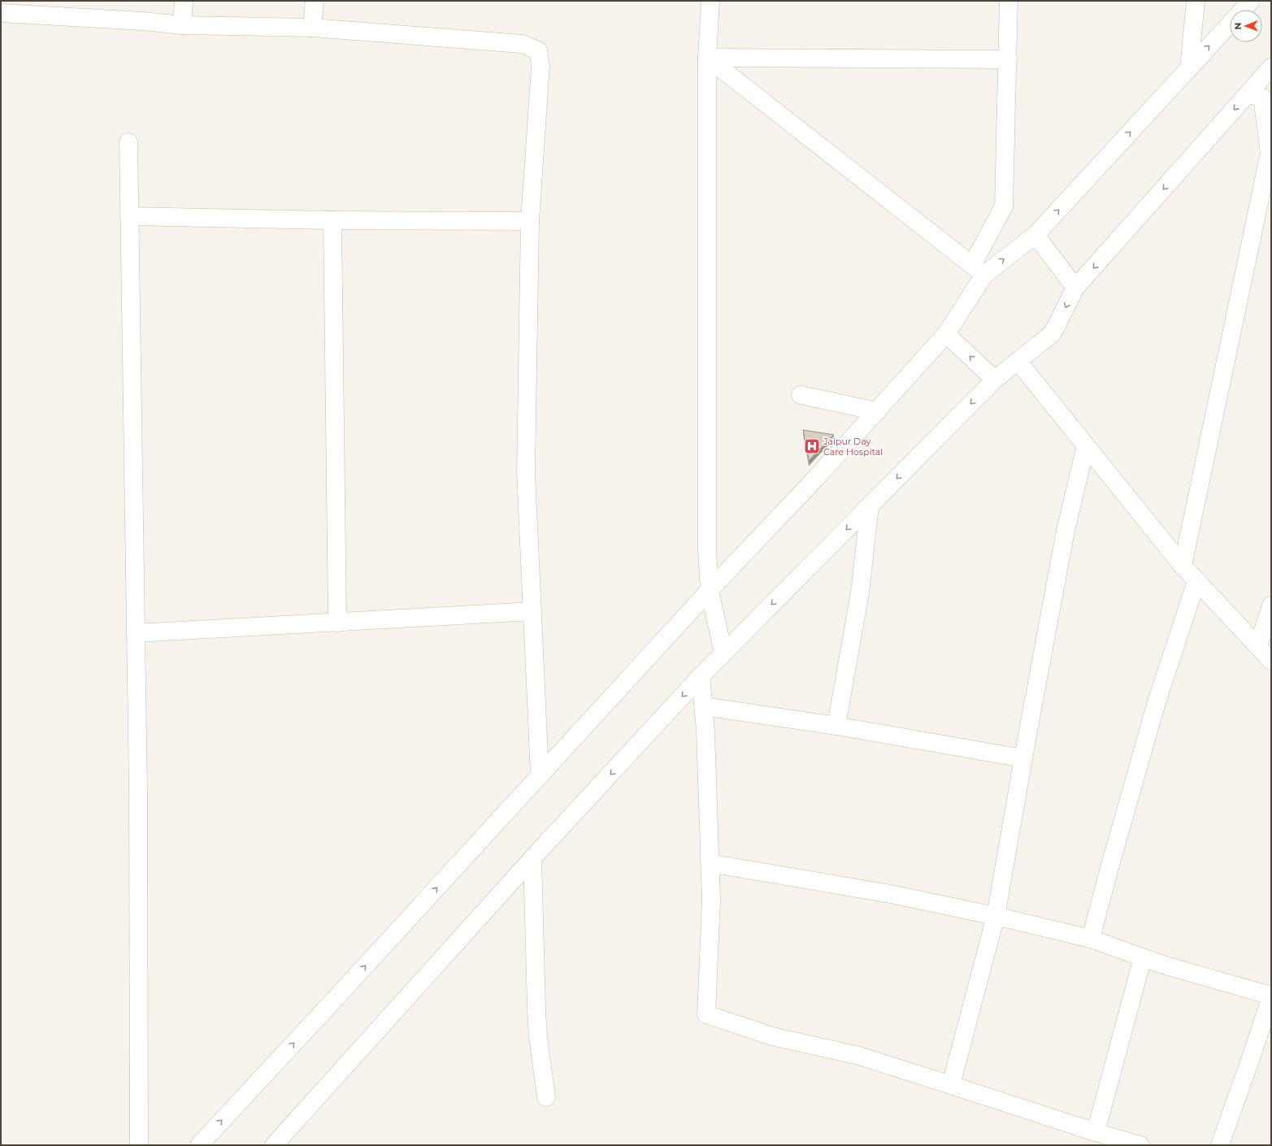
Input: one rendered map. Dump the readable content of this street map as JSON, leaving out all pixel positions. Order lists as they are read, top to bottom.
{
  "places": {
    "hospital": ["Jaipur Day Care Hospital"]
  },
  "north": "left"
}
